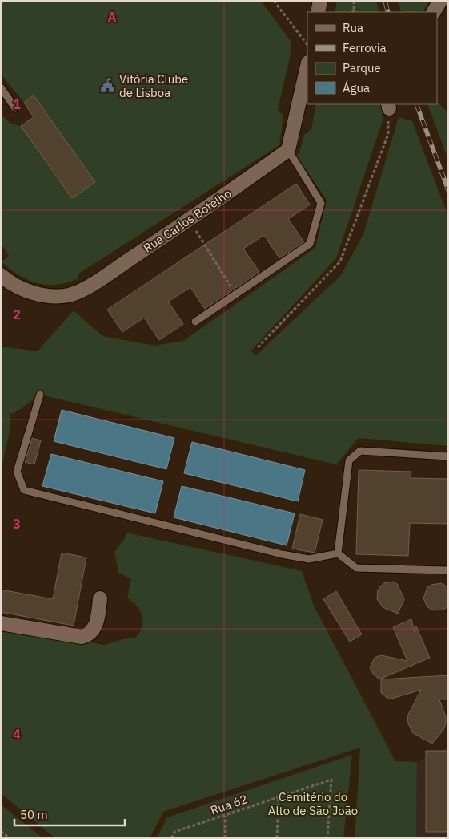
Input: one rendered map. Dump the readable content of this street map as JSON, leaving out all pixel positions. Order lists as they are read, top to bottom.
{
  "streets": {
    "street": ["Rua Carlos Botelho"],
    "path": ["Rua 62"]
  },
  "parks": ["Cemitério do Alto de São João"],
  "places": {
    "public building": ["Vitória Clube de Lisboa"]
  },
  "legend": [
    "Rua",
    "Ferrovia",
    "Parque",
    "Água"
  ],
  "scale_bar": "50 m",
  "grid": {
    "columns": ["A"],
    "rows": [
      "1",
      "2",
      "3",
      "4"
    ]
  }
}
